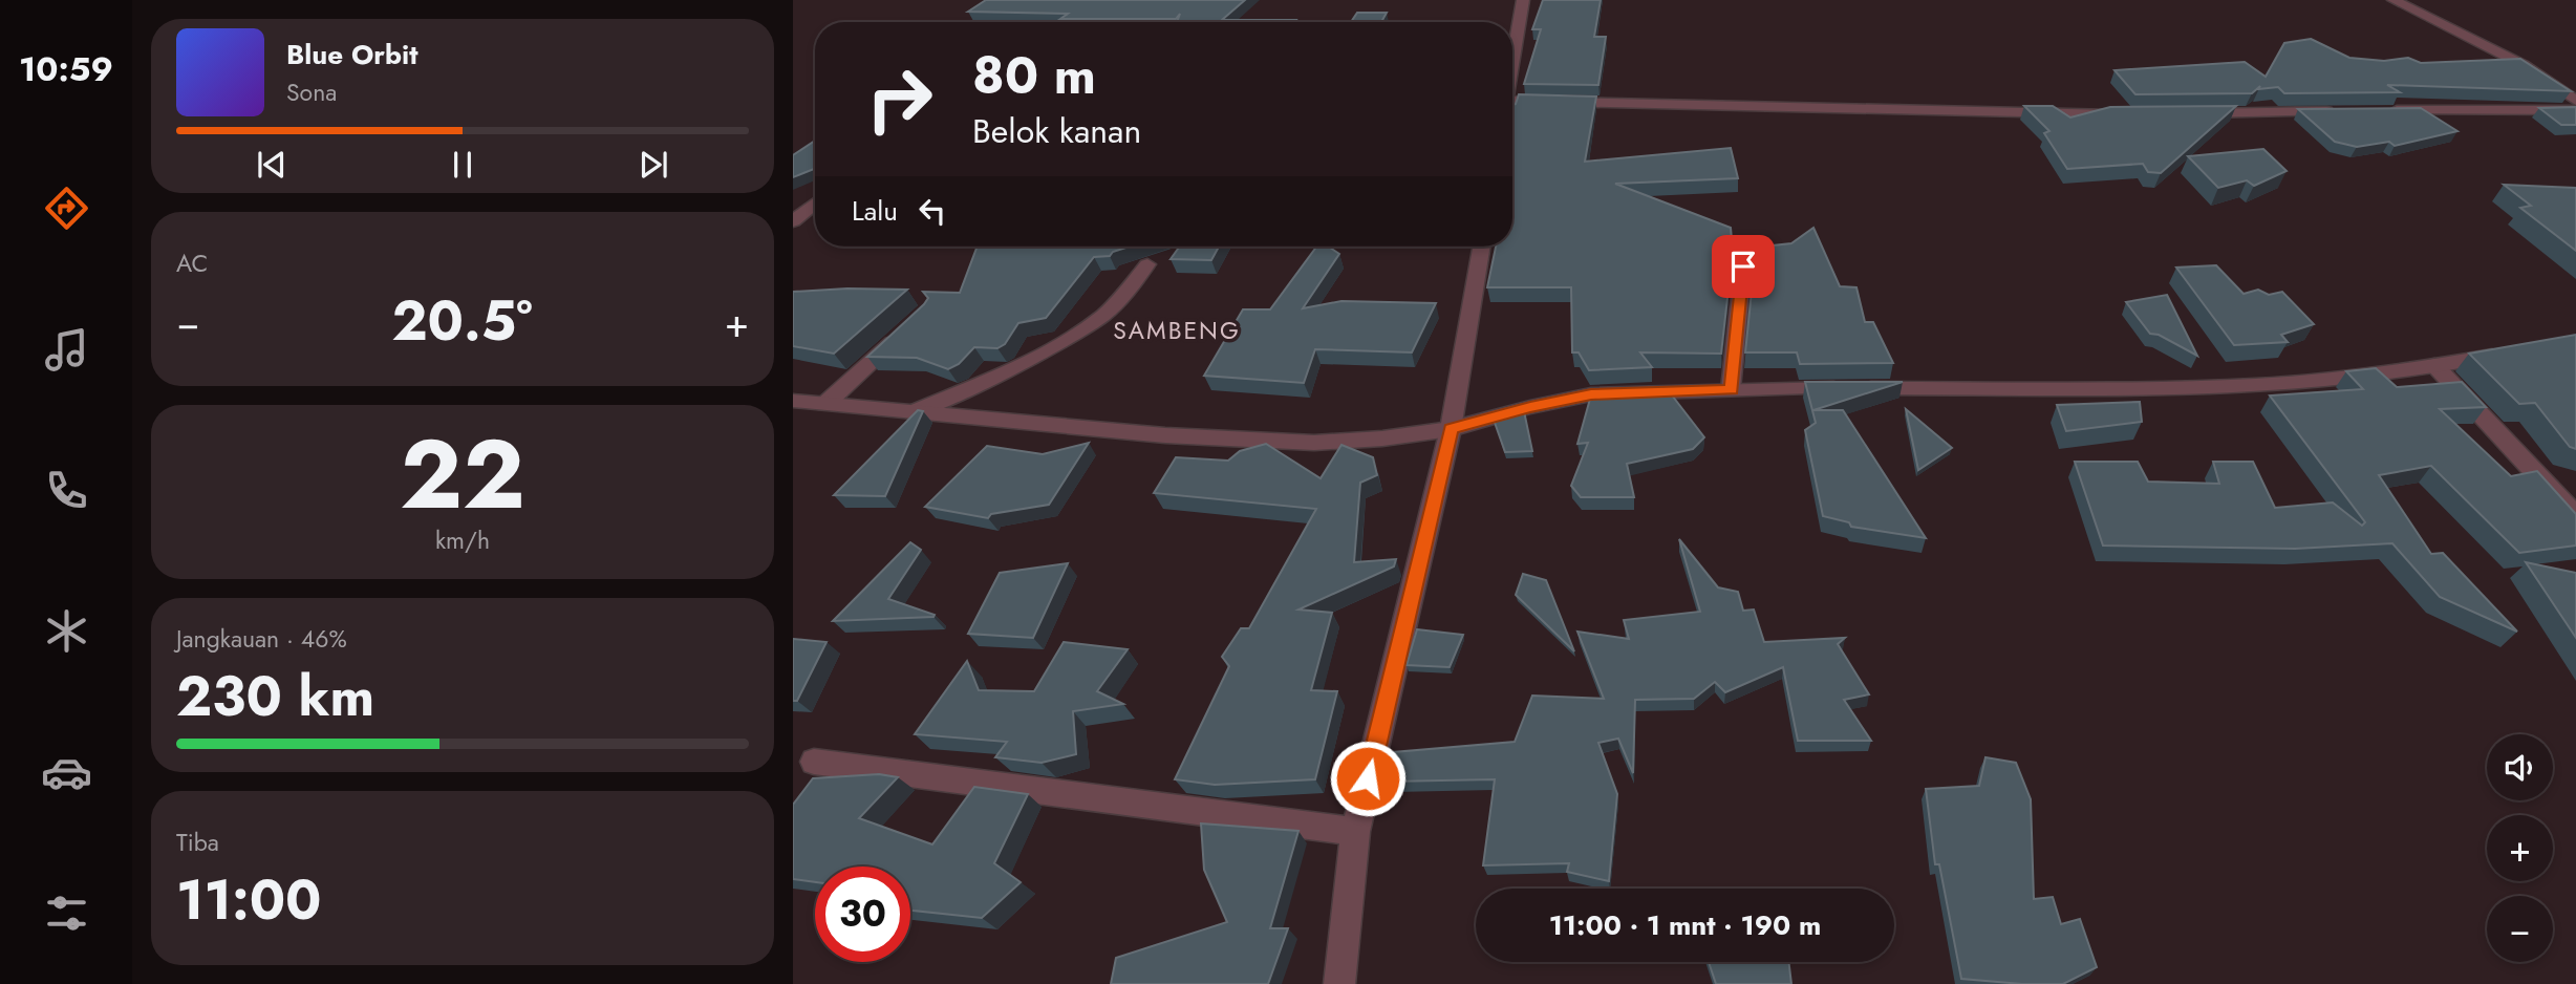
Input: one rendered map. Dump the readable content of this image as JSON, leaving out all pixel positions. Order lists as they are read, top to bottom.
{
  "districts": ["SAMBENG"],
  "page": {
    "tabs": "10:59",
    "turn": ["80 m", "Belok kanan"],
    "song": ["Blue Orbit", "Sona"],
    "then": "Lalu",
    "tile": [
      "AC",
      ["22", "km/h"],
      ["Jangkauan · 46%", "230 km"],
      ["Tiba", "11:00"]
    ],
    "heat": ["−", "20.5°", "+"],
    "map_buttons": ["+", "−"],
    "limit": "30",
    "trip": "11:00 · 1 mnt · 190 m"
  }
}
